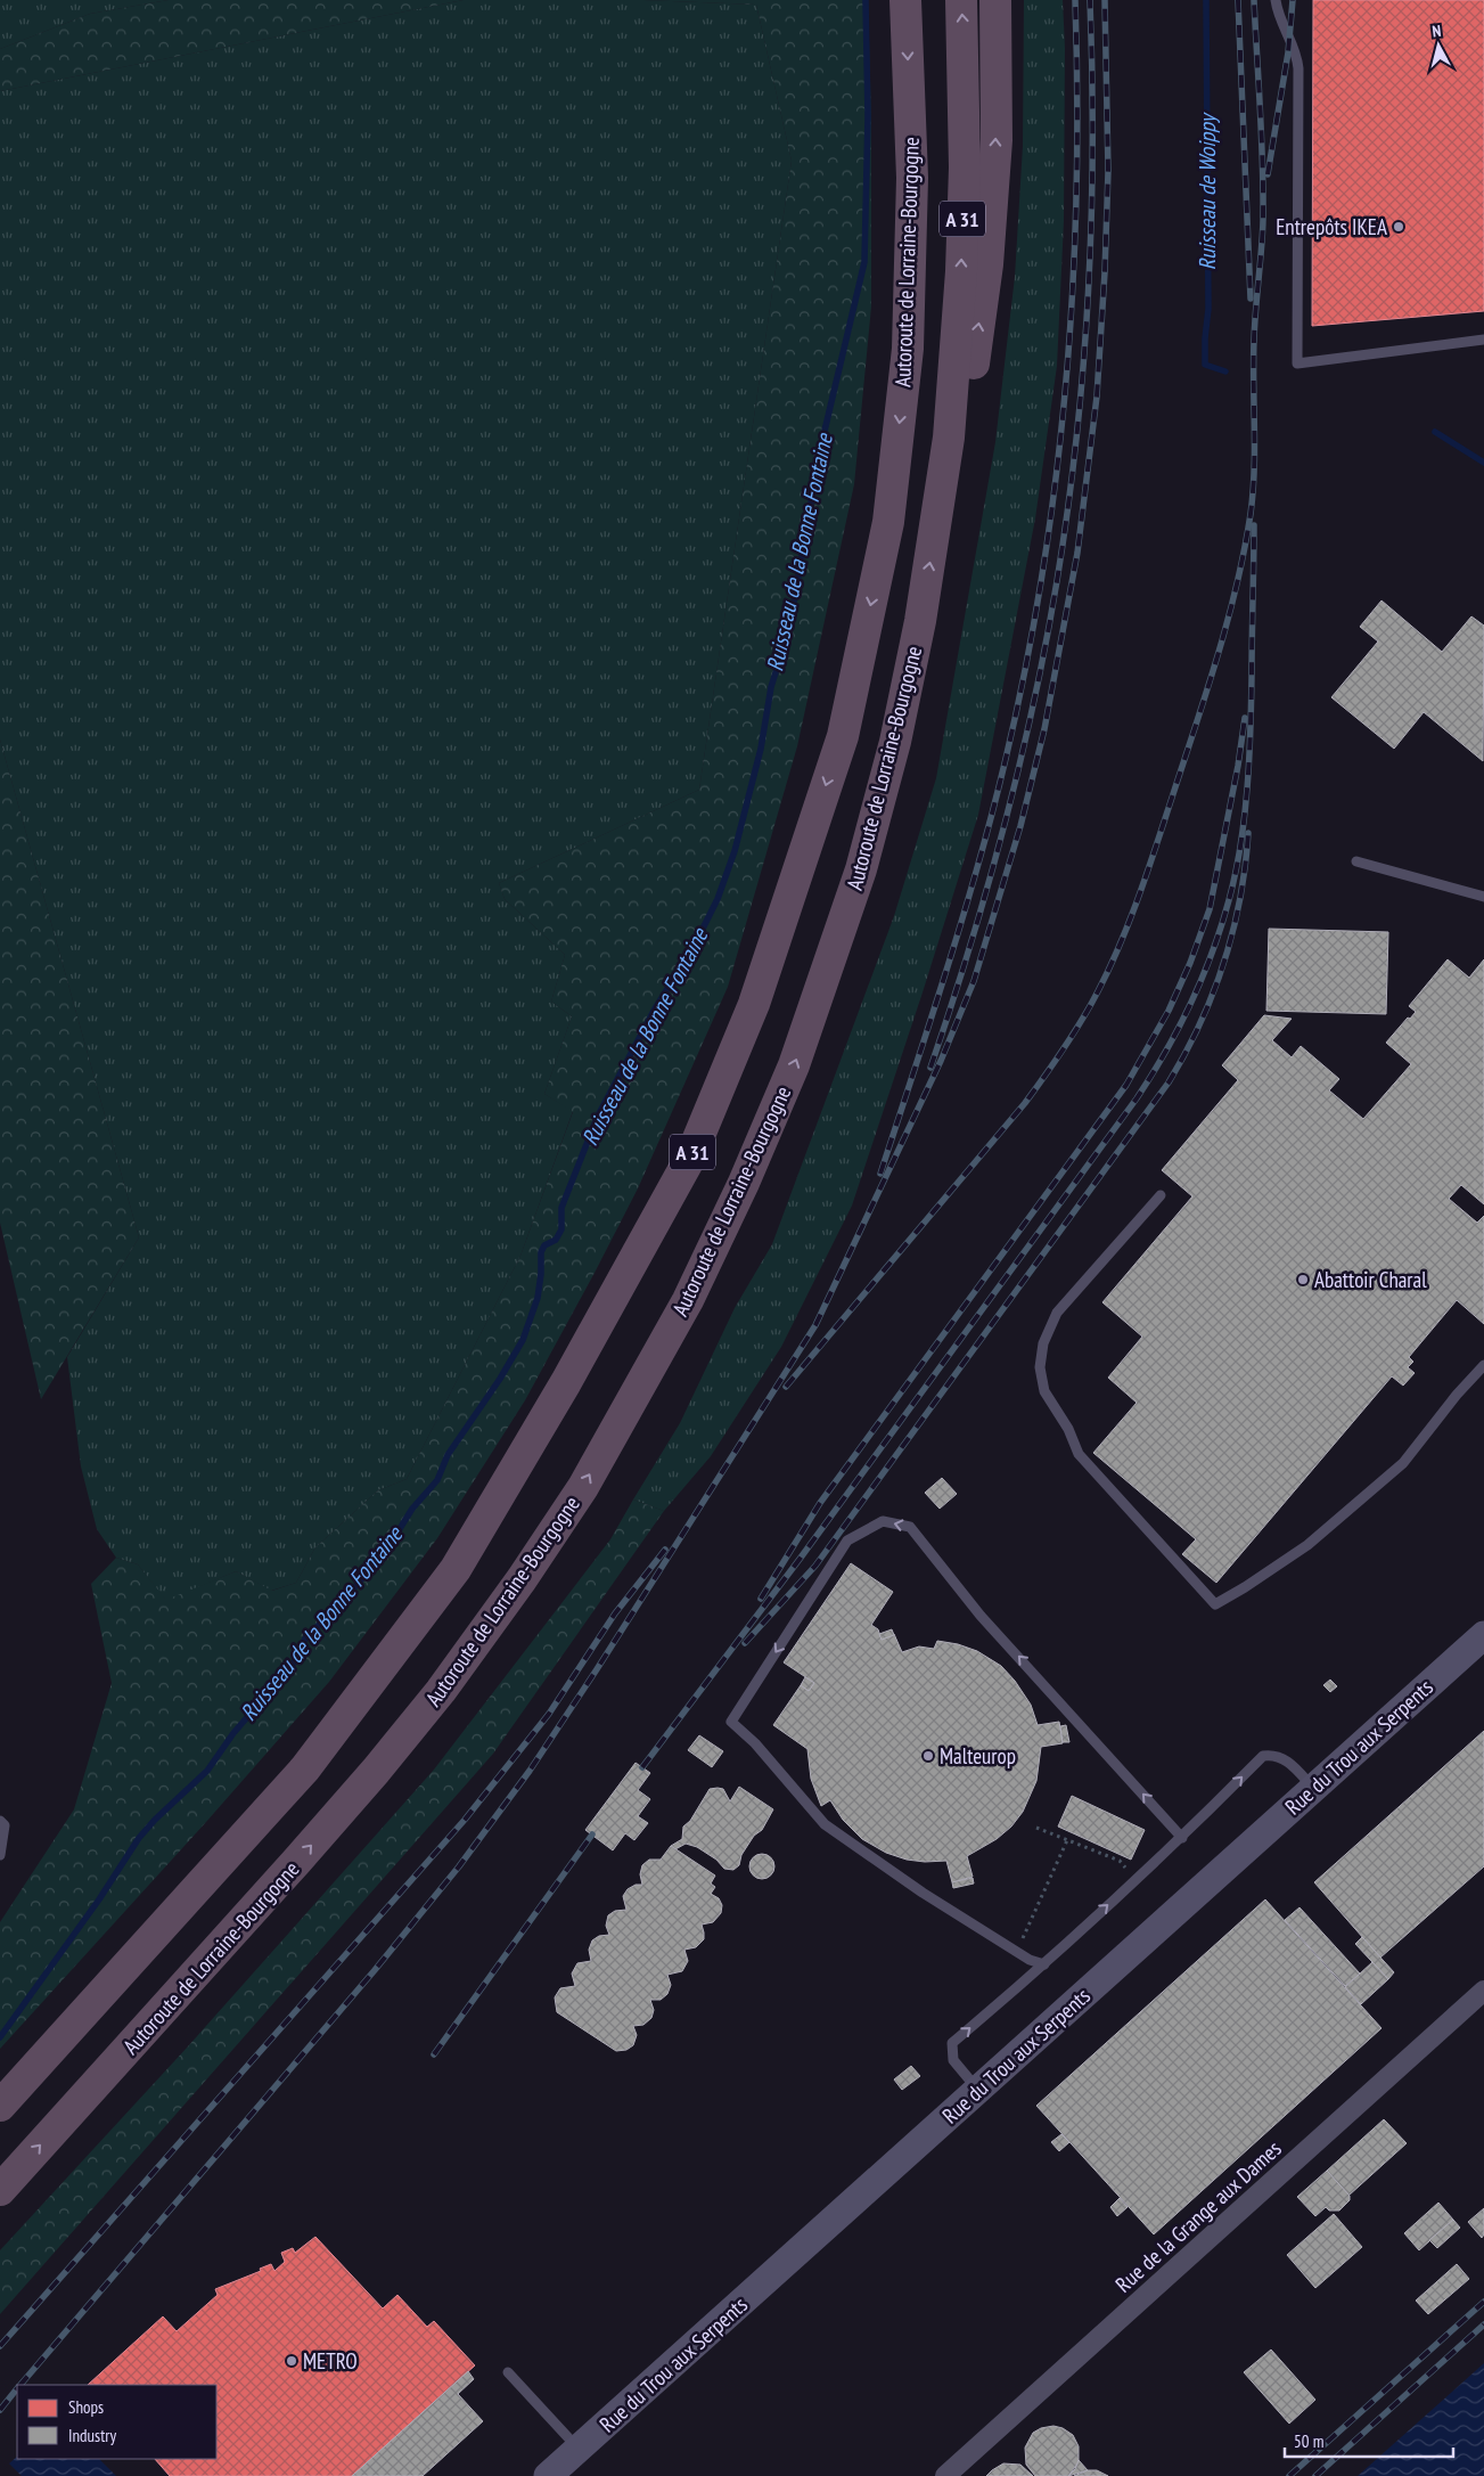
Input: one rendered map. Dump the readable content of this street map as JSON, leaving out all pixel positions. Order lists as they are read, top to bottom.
{
  "streets": {
    "highway": ["A 31", "Autoroute de Lorraine-Bourgogne"],
    "street": ["Rue du Trou aux Serpents", "Rue de la Grange aux Dames"]
  },
  "water": ["Ruisseau de Woippy", "Ruisseau de la Bonne Fontaine"],
  "places": [
    "Entrepôts IKEA",
    "Abattoir Charal",
    "Malteurop",
    "METRO"
  ],
  "legend": ["Shops", "Industry"],
  "scale_bar": "50 m",
  "north": "top"
}
